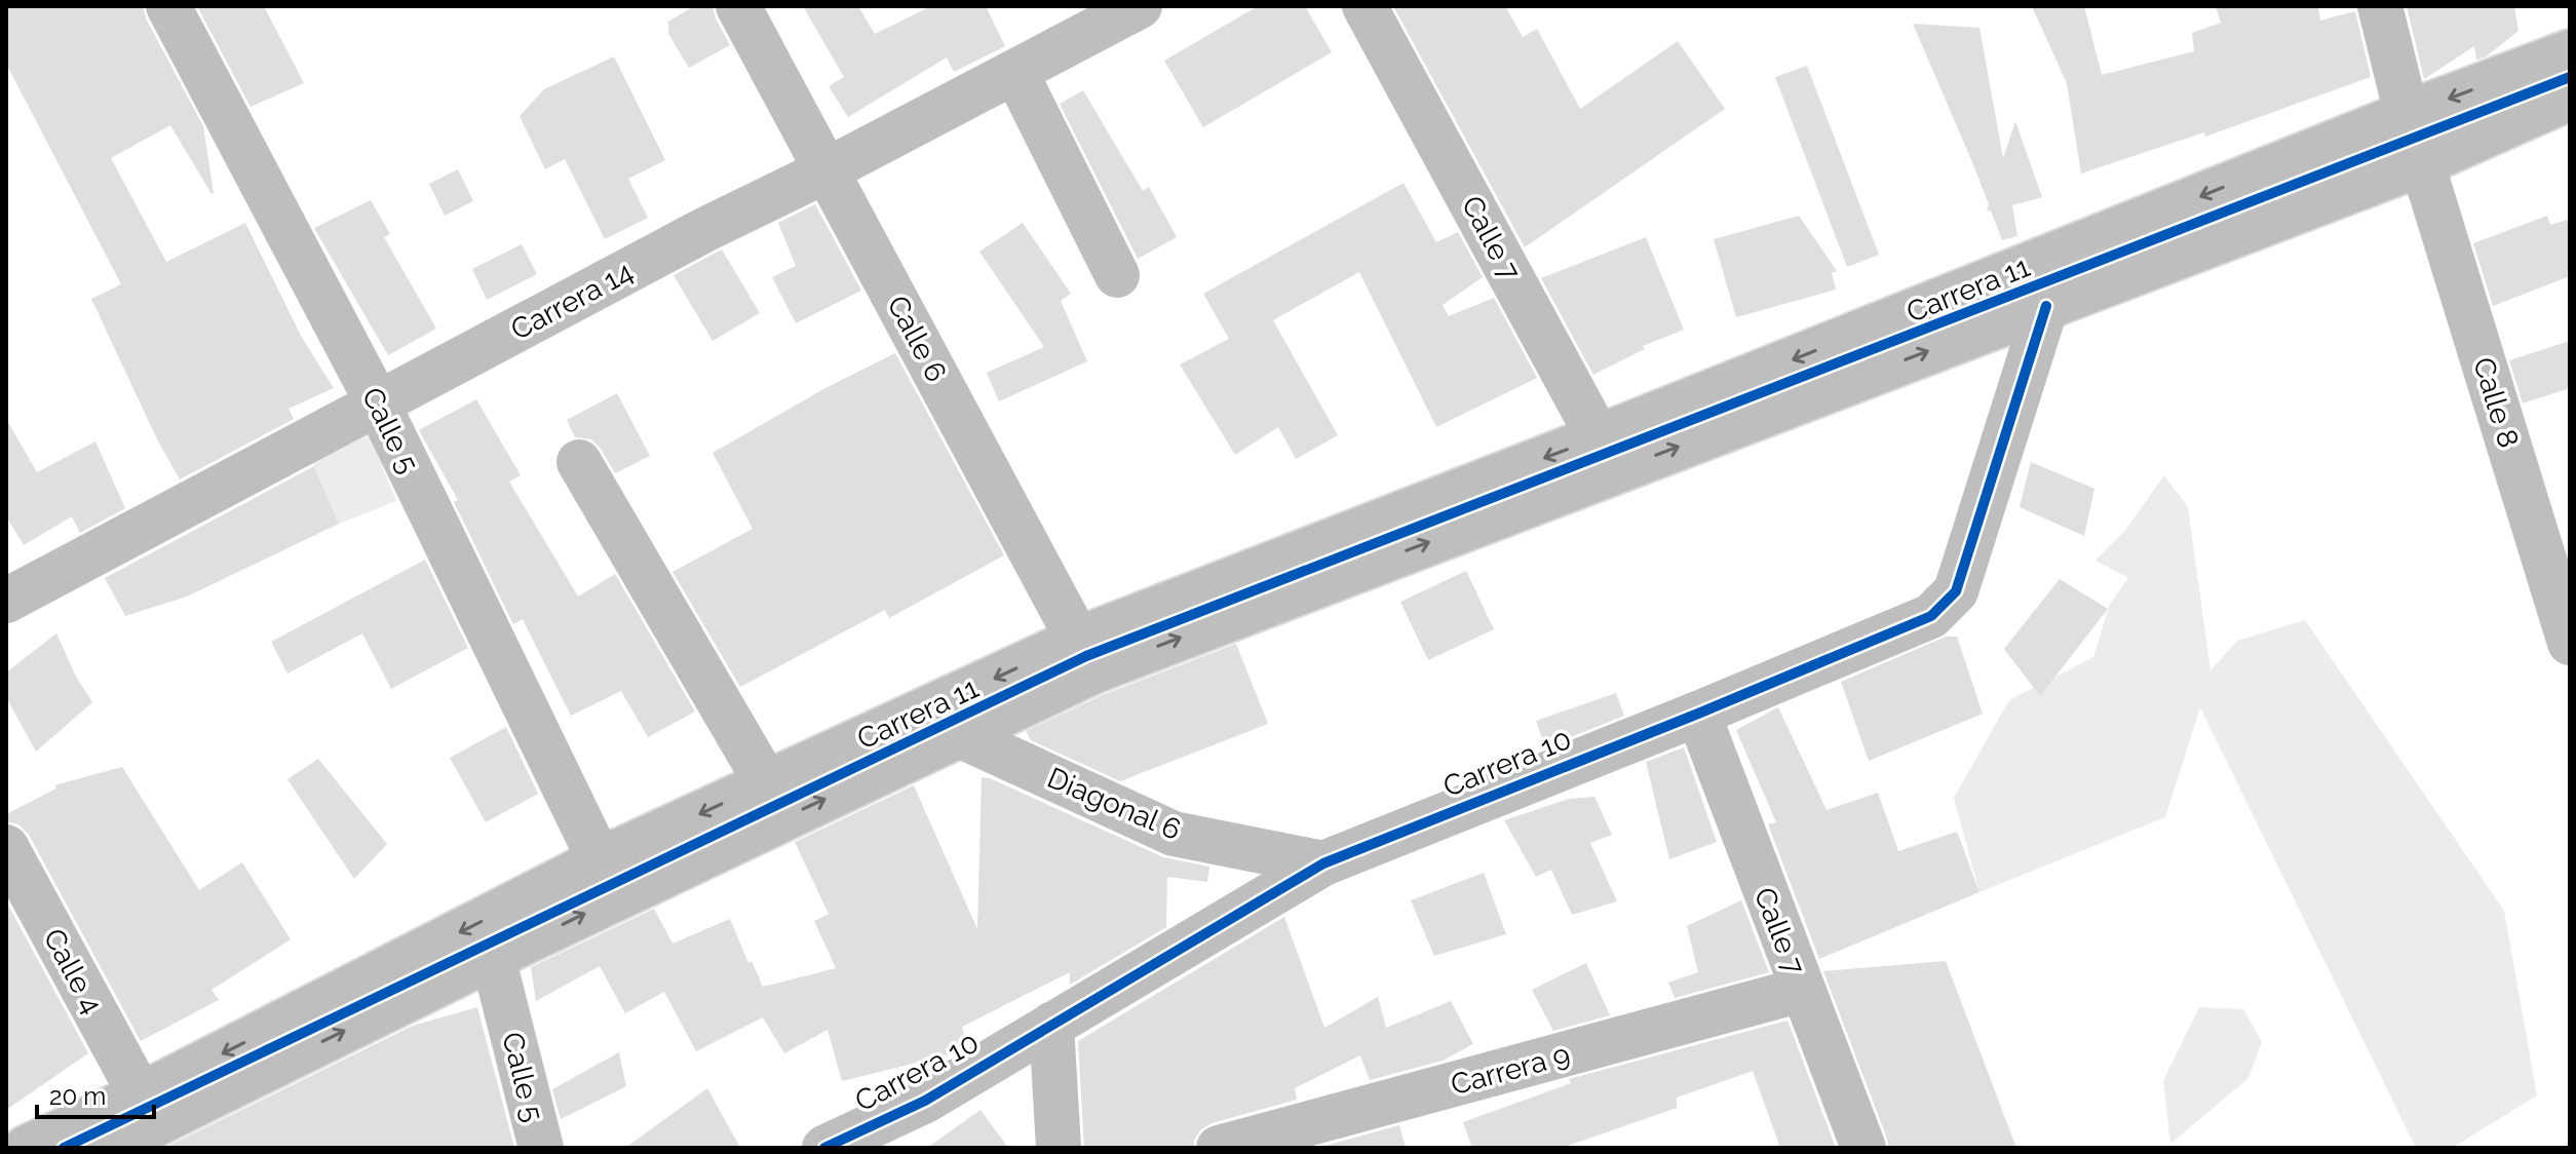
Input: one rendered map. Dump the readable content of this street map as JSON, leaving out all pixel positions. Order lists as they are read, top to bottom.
{
  "streets": {
    "street": [
      "Calle 7",
      "Carrera 11",
      "Carrera 14",
      "Calle 6",
      "Calle 8",
      "Calle 5",
      "Carrera 10",
      "Diagonal 6",
      "Calle 4",
      "Carrera 9"
    ]
  },
  "crossings": [
    ["Calle 7", "Carrera 11"],
    ["Calle 7", "Carrera 10"],
    ["Calle 7", "Carrera 9"],
    ["Carrera 11", "Calle 6"],
    ["Carrera 11", "Calle 8"],
    ["Carrera 11", "Calle 5"],
    ["Carrera 11", "Carrera 10"],
    ["Carrera 11", "Diagonal 6"],
    ["Carrera 11", "Calle 4"],
    ["Carrera 14", "Calle 6"],
    ["Carrera 14", "Calle 5"],
    ["Carrera 10", "Diagonal 6"]
  ],
  "scale_bar": "20 m"
}
